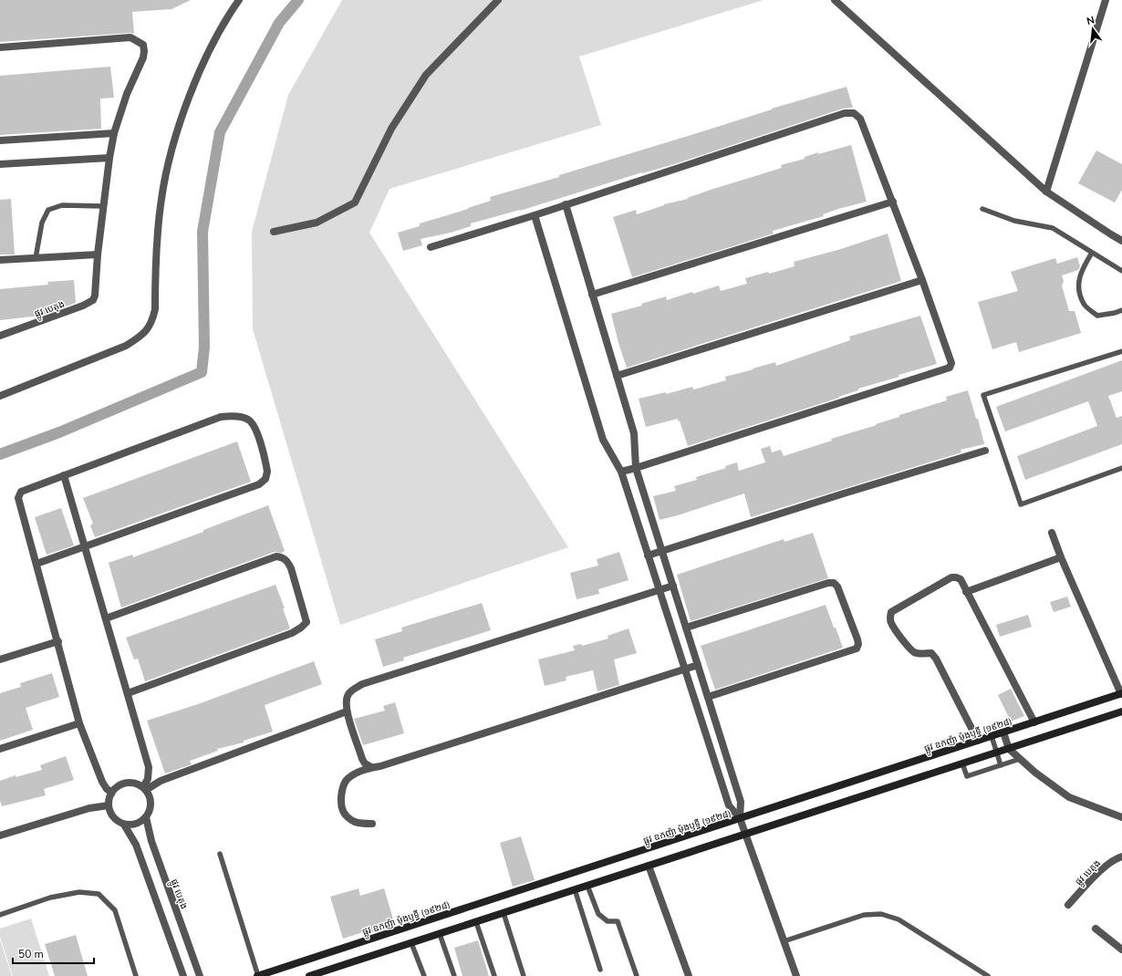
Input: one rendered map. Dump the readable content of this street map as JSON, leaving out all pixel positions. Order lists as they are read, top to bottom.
{
  "streets": {
    "main road": ["ផ្លូវ ឧកញ៉ា ម៉ុងឫទ្ធី (១៩២៨)"],
    "street": ["ផ្លូវ បេតុង"]
  },
  "scale_bar": "50 m",
  "north": "top"
}
